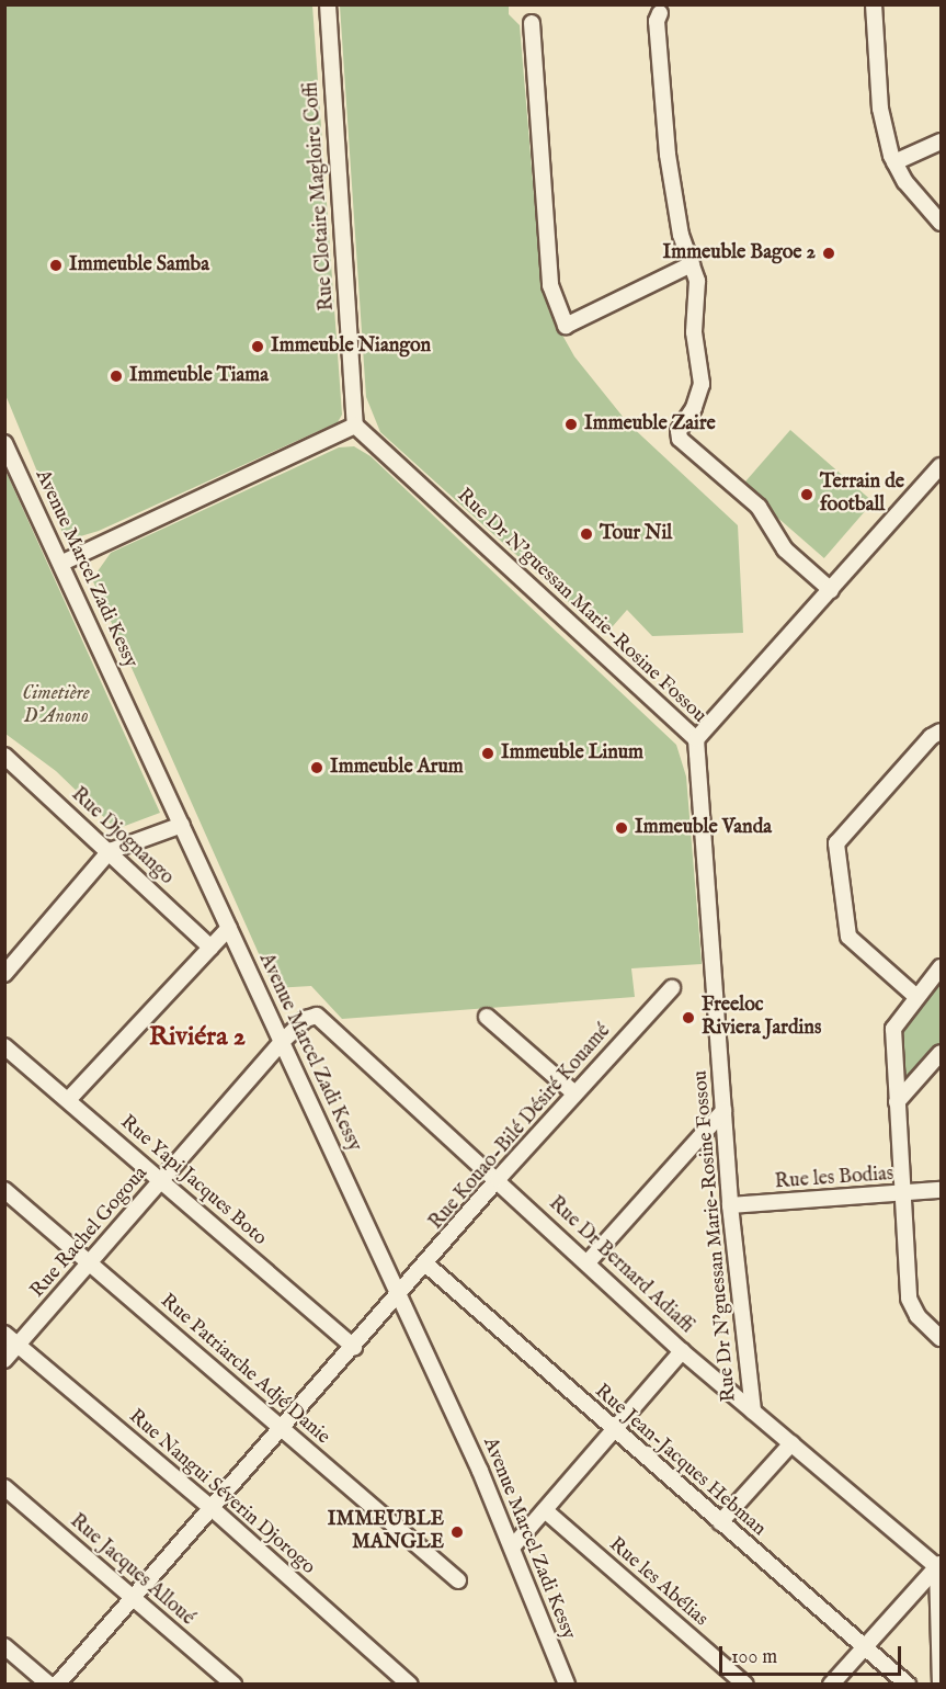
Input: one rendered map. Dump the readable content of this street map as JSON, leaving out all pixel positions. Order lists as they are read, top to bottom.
{
  "streets": {
    "street": [
      "Rue Clotaire Magloire Coffi",
      "Avenue Marcel Zadi Kessy",
      "Rue Dr N'guessan Marie-Rosine Fossou",
      "Rue Djognango",
      "Rue Kouao-Bilé Désiré Kouamé",
      "Rue les Bodias",
      "Rue Yapi Jacques Boto",
      "Rue Rachel Gogoua",
      "Rue Dr Bernard Adiaffi",
      "Rue Patriarche Adjé Danie",
      "Rue Jean-Jacques Hebman",
      "Rue Nangui Séverin Djorogo",
      "Rue Jacques Alloué",
      "Rue les Abélias"
    ]
  },
  "crossings": [
    ["Rue Clotaire Magloire Coffi", "Rue Dr N'guessan Marie-Rosine Fossou"],
    ["Avenue Marcel Zadi Kessy", "Rue Kouao-Bilé Désiré Kouamé"],
    ["Avenue Marcel Zadi Kessy", "Rue Rachel Gogoua"],
    ["Avenue Marcel Zadi Kessy", "Rue Dr Bernard Adiaffi"],
    ["Rue Dr N'guessan Marie-Rosine Fossou", "Rue les Bodias"],
    ["Rue Dr N'guessan Marie-Rosine Fossou", "Rue Dr Bernard Adiaffi"],
    ["Rue Kouao-Bilé Désiré Kouamé", "Rue Yapi Jacques Boto"],
    ["Rue Kouao-Bilé Désiré Kouamé", "Rue Dr Bernard Adiaffi"],
    ["Rue Kouao-Bilé Désiré Kouamé", "Rue Patriarche Adjé Danie"],
    ["Rue Kouao-Bilé Désiré Kouamé", "Rue Jean-Jacques Hebman"],
    ["Rue Kouao-Bilé Désiré Kouamé", "Rue Nangui Séverin Djorogo"],
    ["Rue Kouao-Bilé Désiré Kouamé", "Rue Jacques Alloué"],
    ["Rue Yapi Jacques Boto", "Rue Rachel Gogoua"],
    ["Rue Rachel Gogoua", "Rue Dr Bernard Adiaffi"],
    ["Rue Rachel Gogoua", "Rue Patriarche Adjé Danie"],
    ["Rue Rachel Gogoua", "Rue Nangui Séverin Djorogo"]
  ],
  "districts": ["Riviéra 2"],
  "parks": ["Cimetière D'Anono"],
  "places": [
    "Immeuble Bagoe 2",
    "Immeuble Samba",
    "Immeuble Niangon",
    "Immeuble Tiama",
    "Immeuble Zaire",
    "Terrain de football",
    "Tour Nil",
    "Immeuble Linum",
    "Immeuble Arum",
    "Immeuble Vanda",
    "Freeloc Riviera Jardins",
    "IMMEUBLE MANGLE"
  ],
  "scale_bar": "100 m"
}
